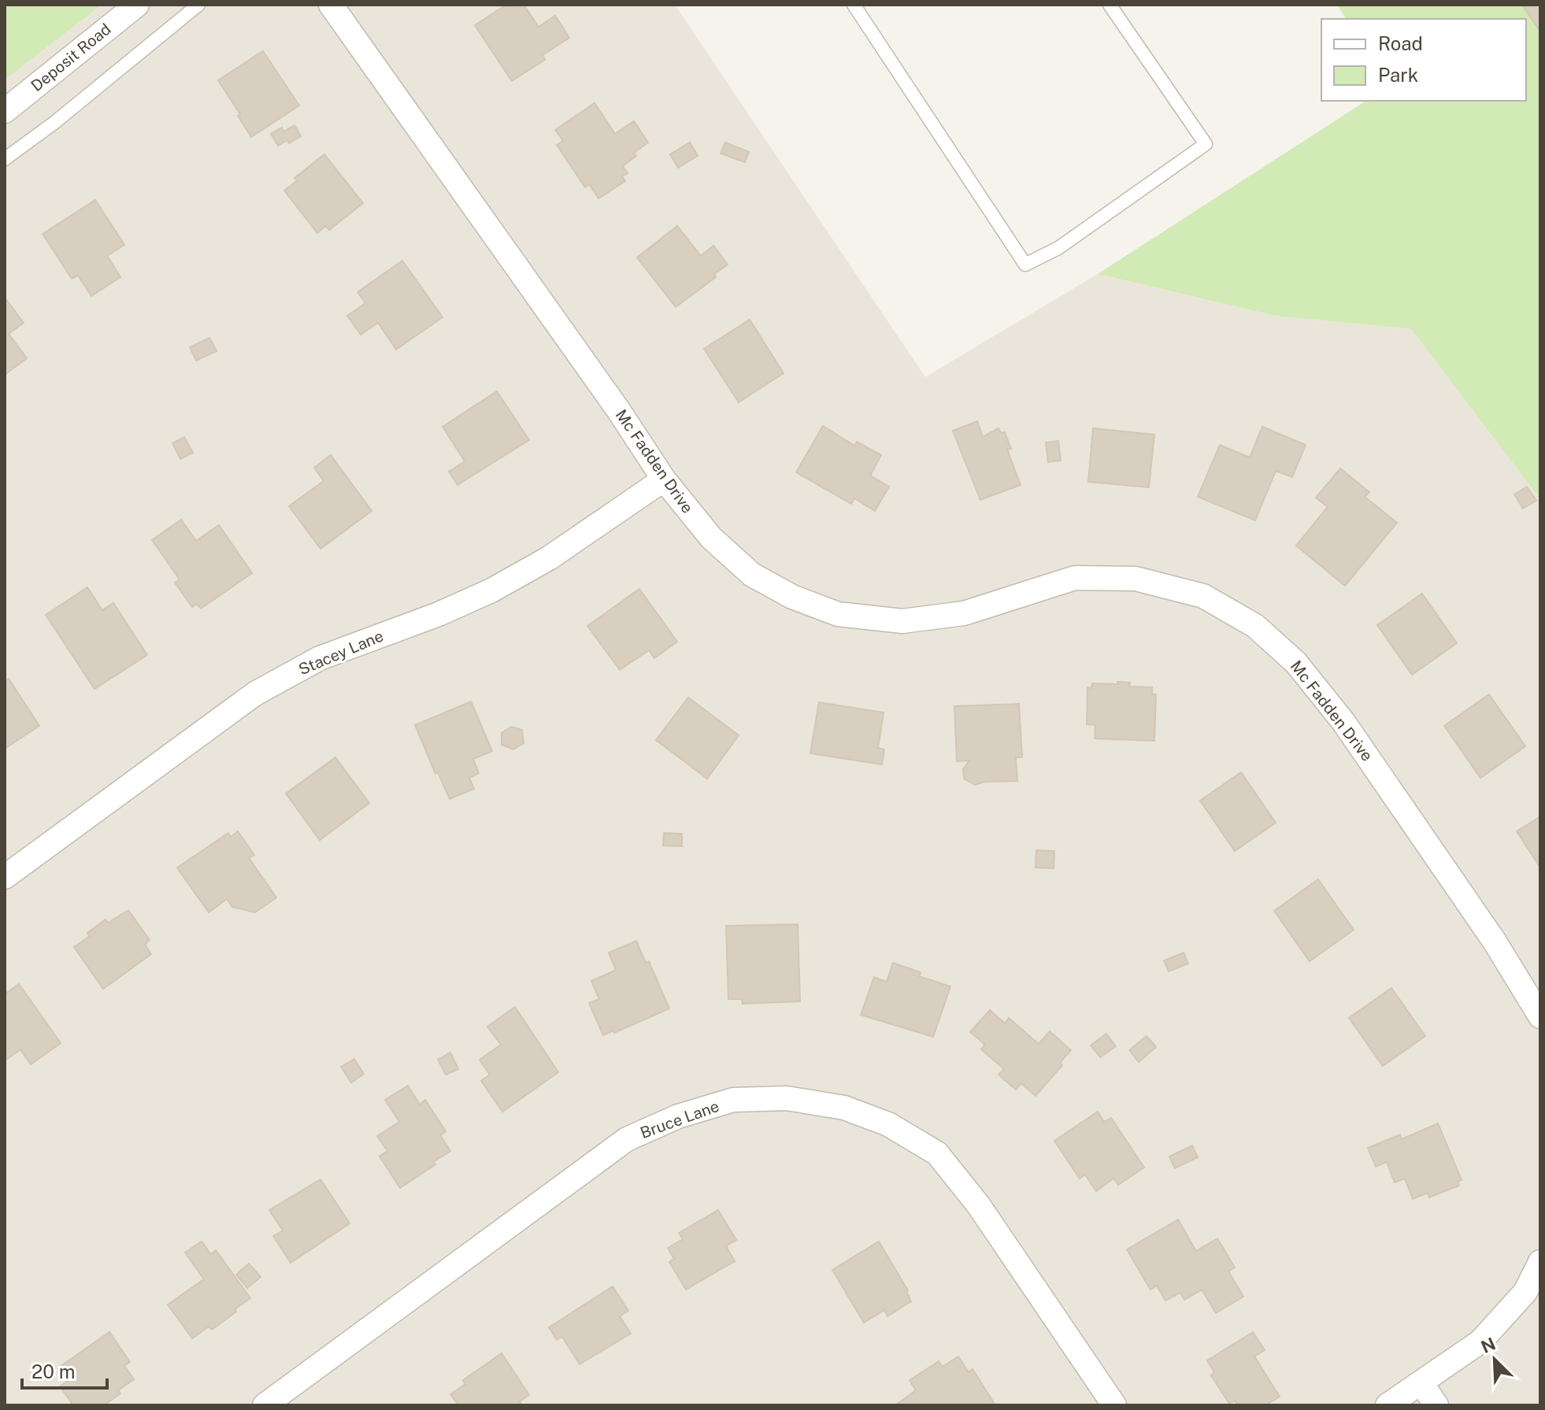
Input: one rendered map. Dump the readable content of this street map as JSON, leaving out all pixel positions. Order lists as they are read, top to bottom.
{
  "streets": {
    "street": [
      "Deposit Road",
      "Mc Fadden Drive",
      "Stacey Lane",
      "Bruce Lane"
    ]
  },
  "crossings": [
    ["Mc Fadden Drive", "Stacey Lane"]
  ],
  "legend": ["Road", "Park"],
  "scale_bar": "20 m",
  "north": "top left"
}
